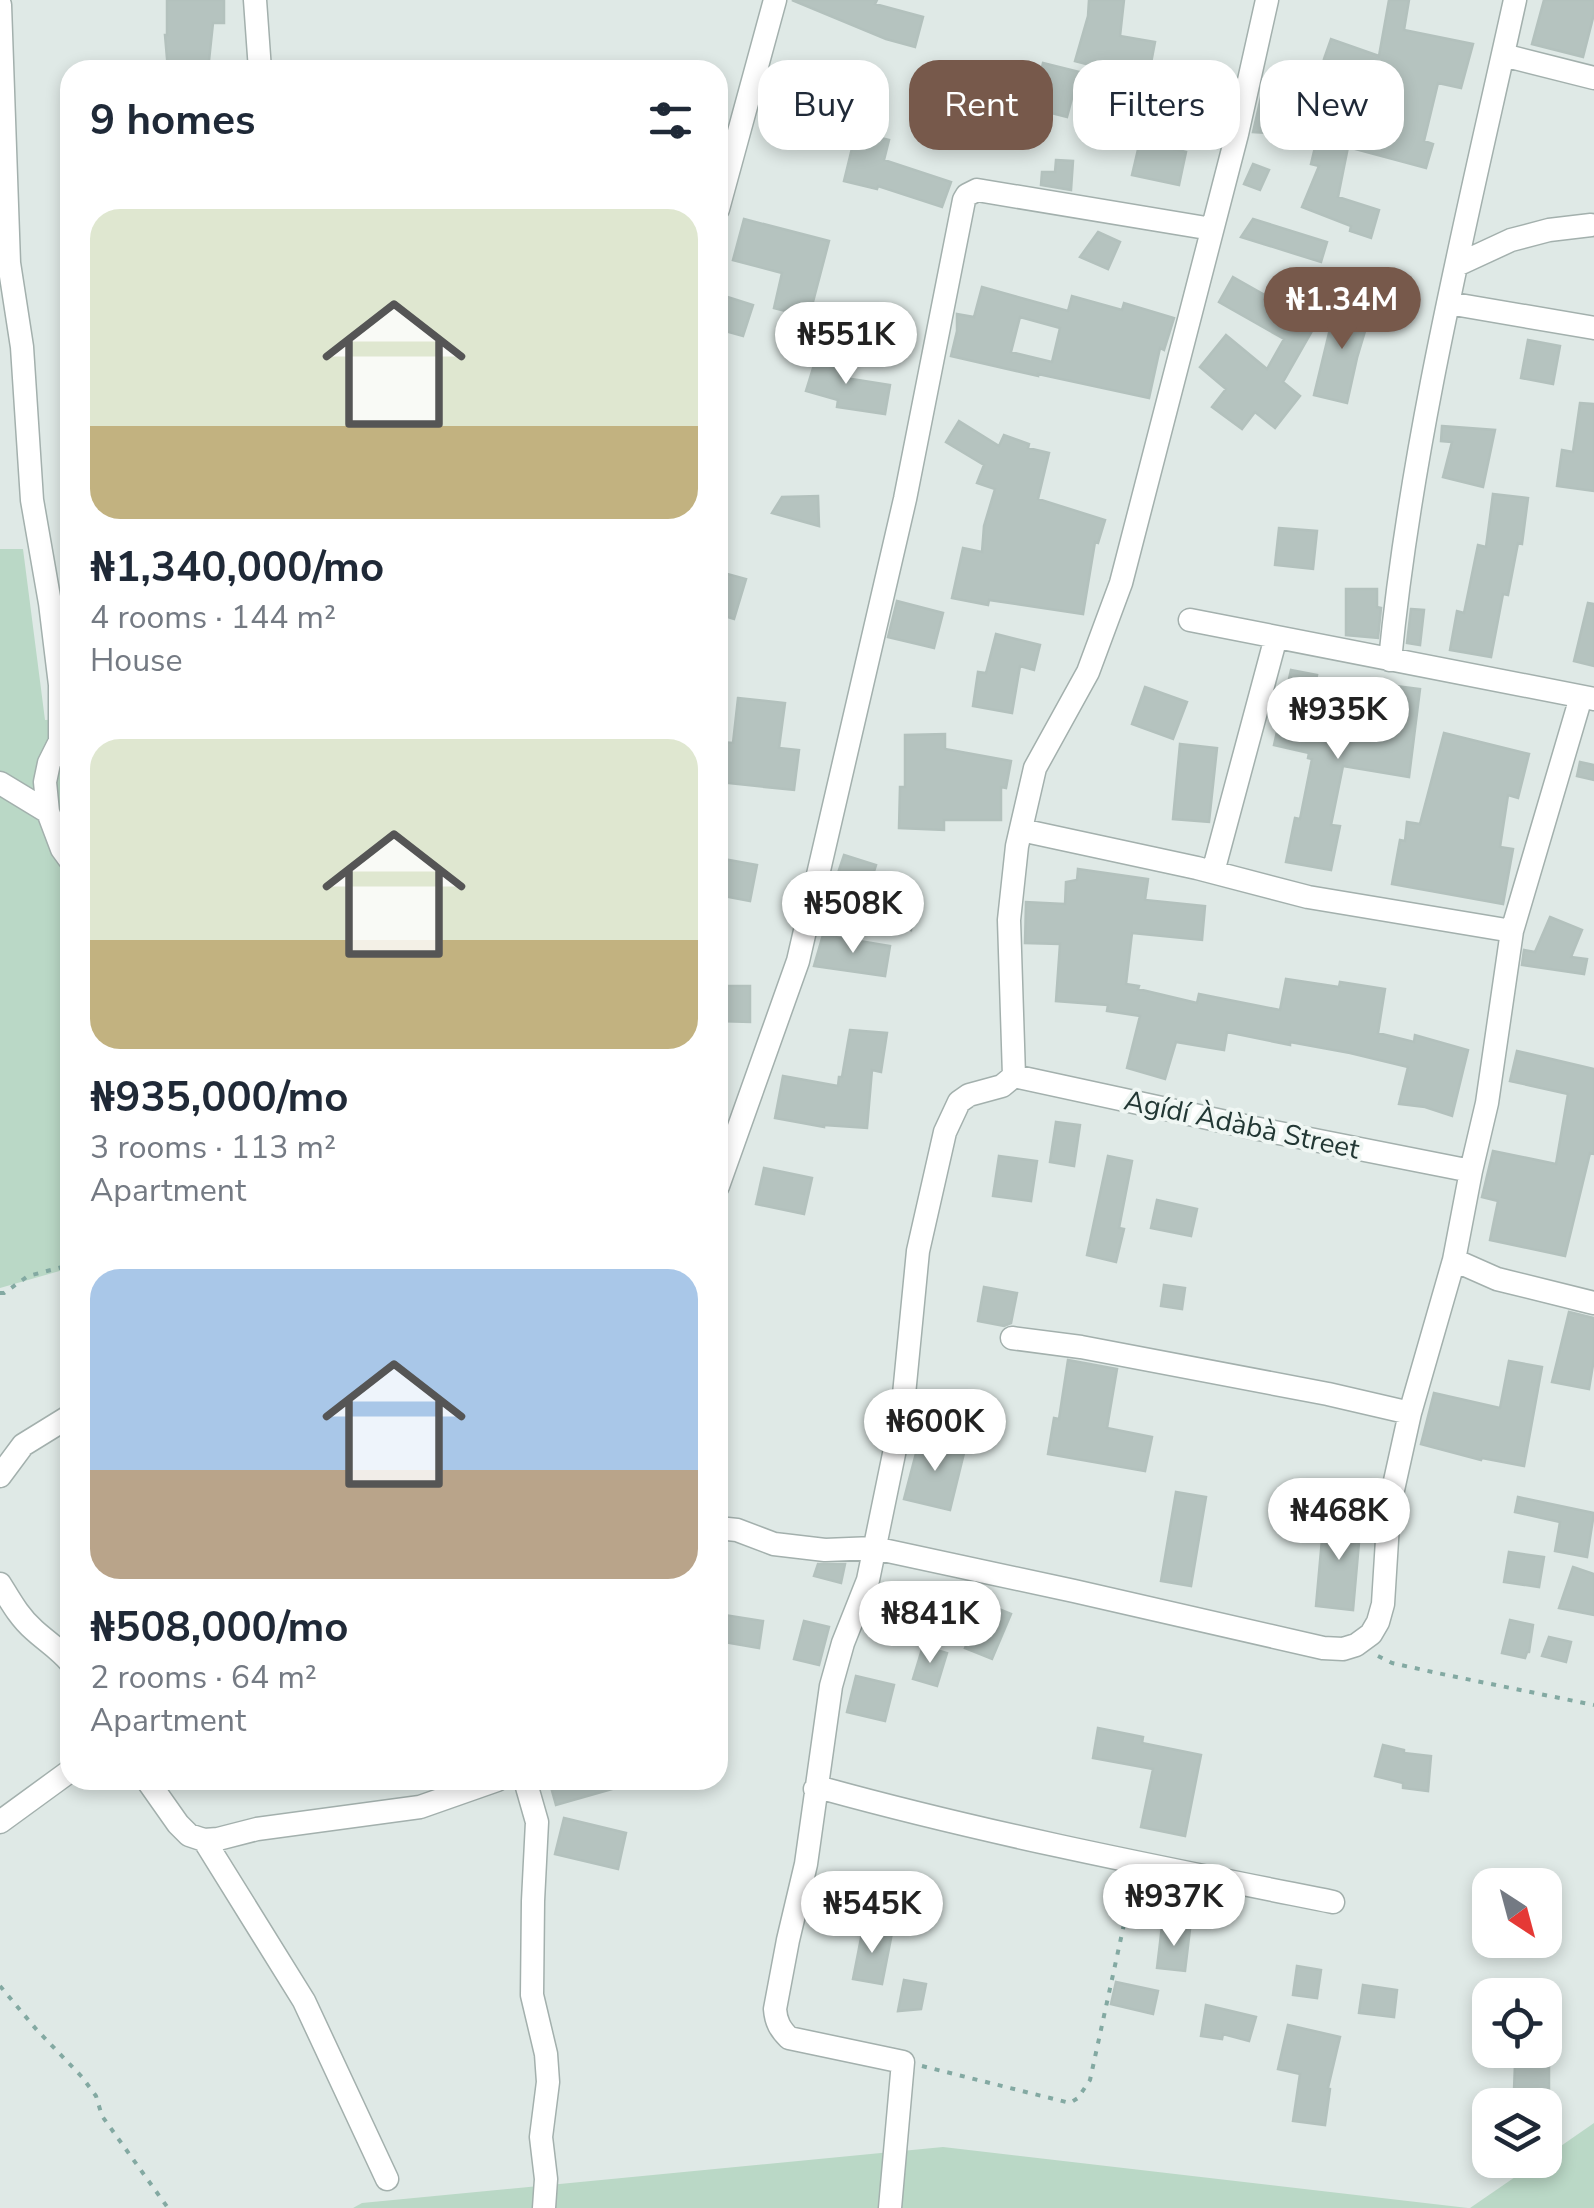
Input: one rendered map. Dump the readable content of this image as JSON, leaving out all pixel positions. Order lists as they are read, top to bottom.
{
  "streets": {
    "street": ["Agídí Àdàbà Street"]
  },
  "north": "bottom right",
  "page": {
    "chip": [
      "Buy",
      "Rent",
      "Filters",
      "New"
    ],
    "heading": "9 homes",
    "list": [
      {
        "name": "₦1,340,000/mo",
        "note": "4 rooms · 144 m² · House"
      },
      {
        "name": "₦935,000/mo",
        "note": "3 rooms · 113 m² · Apartment"
      },
      {
        "name": "₦508,000/mo",
        "note": "2 rooms · 64 m² · Apartment"
      }
    ],
    "price": [
      "₦1.34M",
      "₦551K",
      "₦935K",
      "₦508K",
      "₦600K",
      "₦468K",
      "₦841K",
      "₦937K",
      "₦545K"
    ]
  }
}
